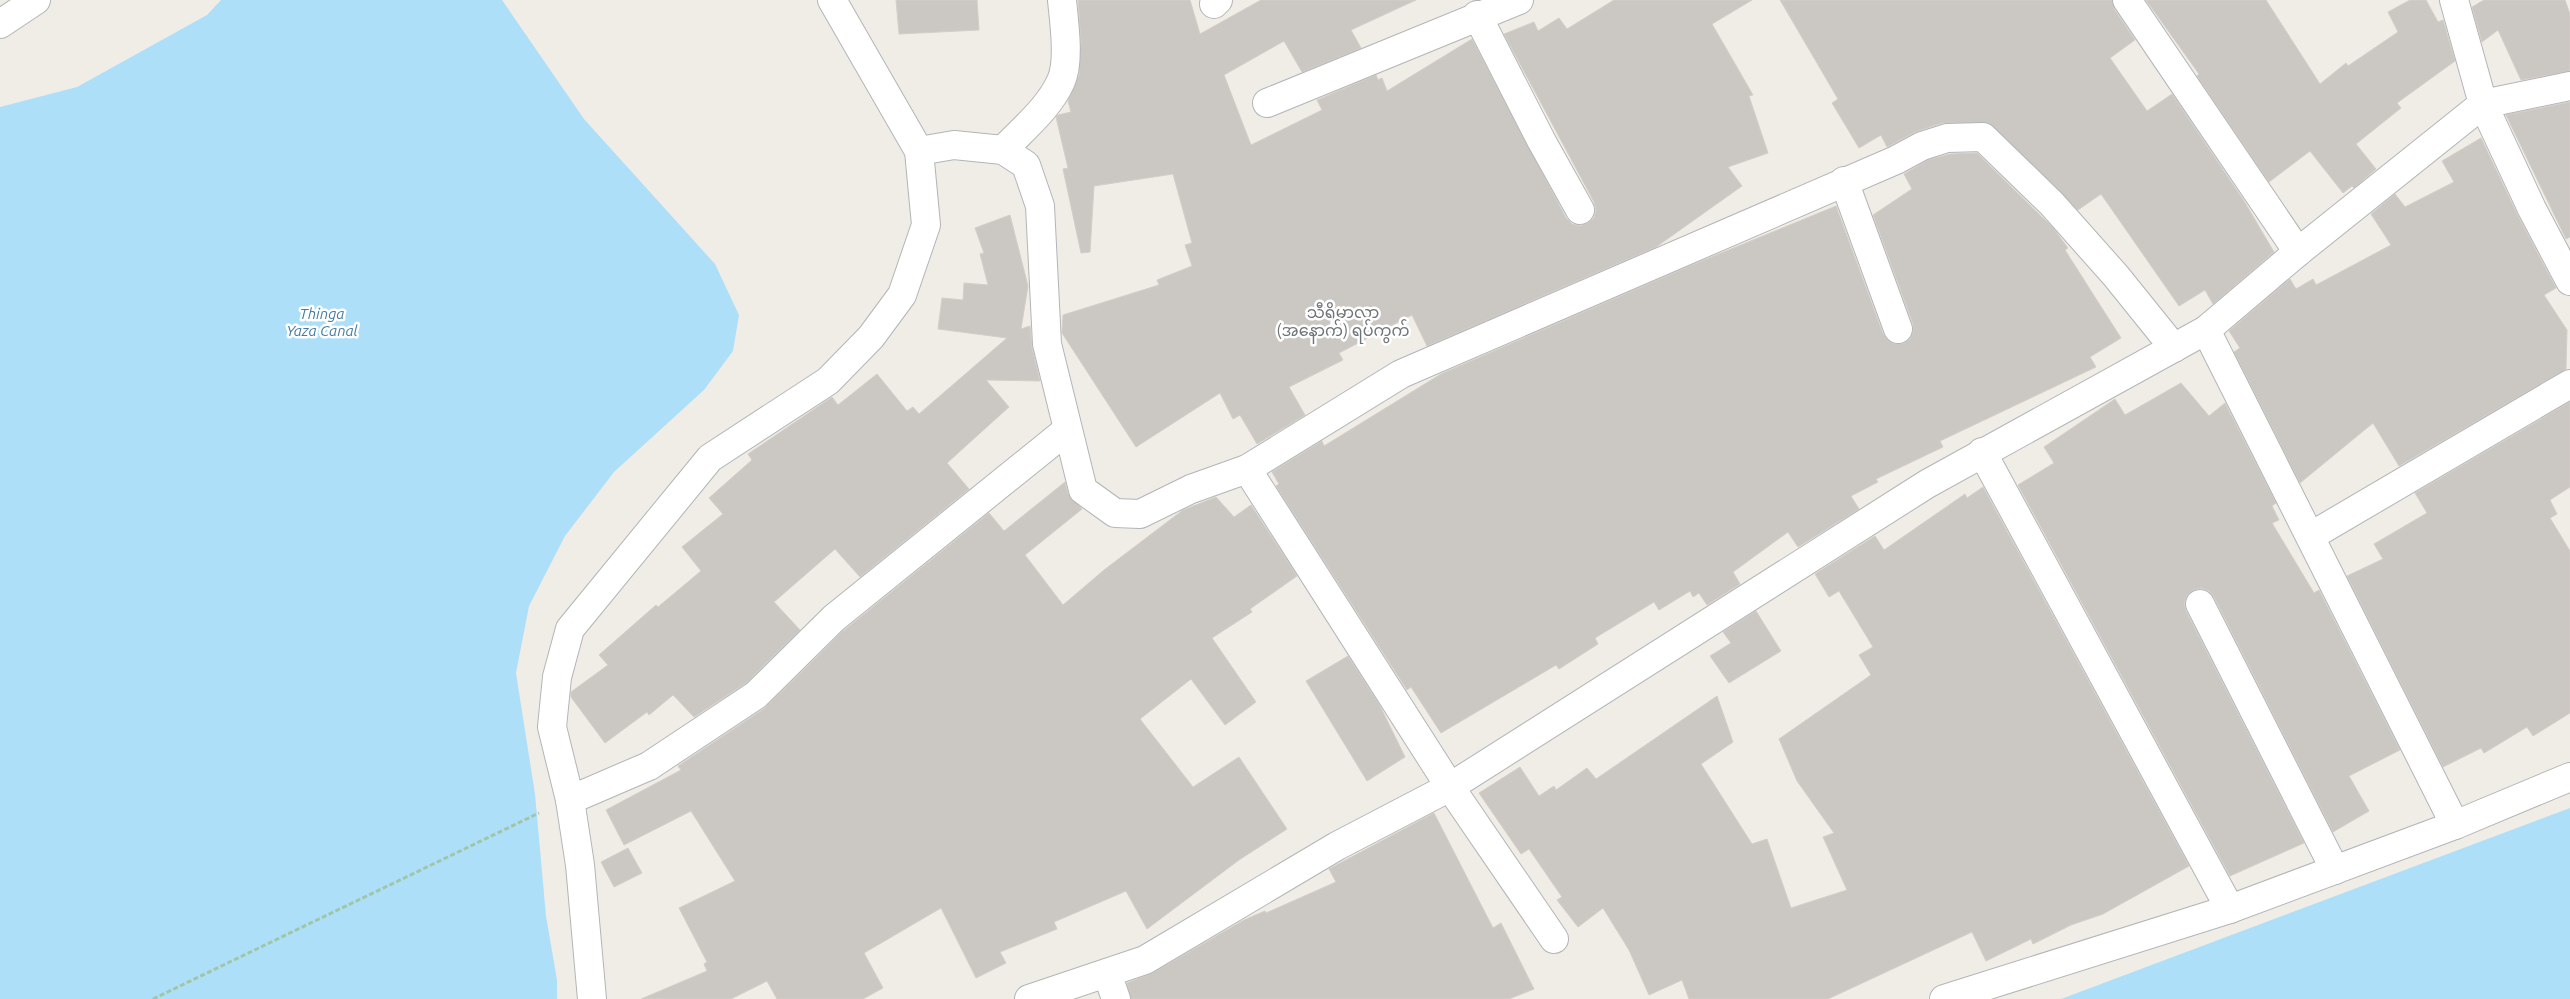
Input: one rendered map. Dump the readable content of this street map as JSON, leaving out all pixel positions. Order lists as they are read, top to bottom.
{
  "districts": ["သီရိမာလာ (အနောက်) ရပ်ကွက်"],
  "water": ["Thinga Yaza Canal"]
}
